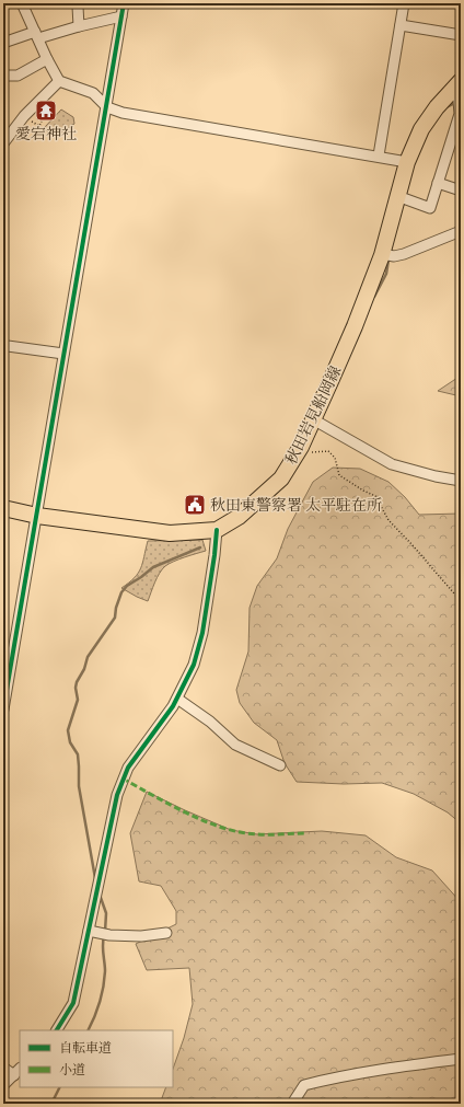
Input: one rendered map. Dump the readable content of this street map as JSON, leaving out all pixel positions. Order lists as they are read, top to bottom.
{
  "streets": {
    "main road": ["秋田岩見船岡線"]
  },
  "places": {
    "temple": ["愛宕神社"],
    "public building": ["秋田東警察署 太平駐在所"]
  },
  "legend": ["自転車道", "小道"]
}
